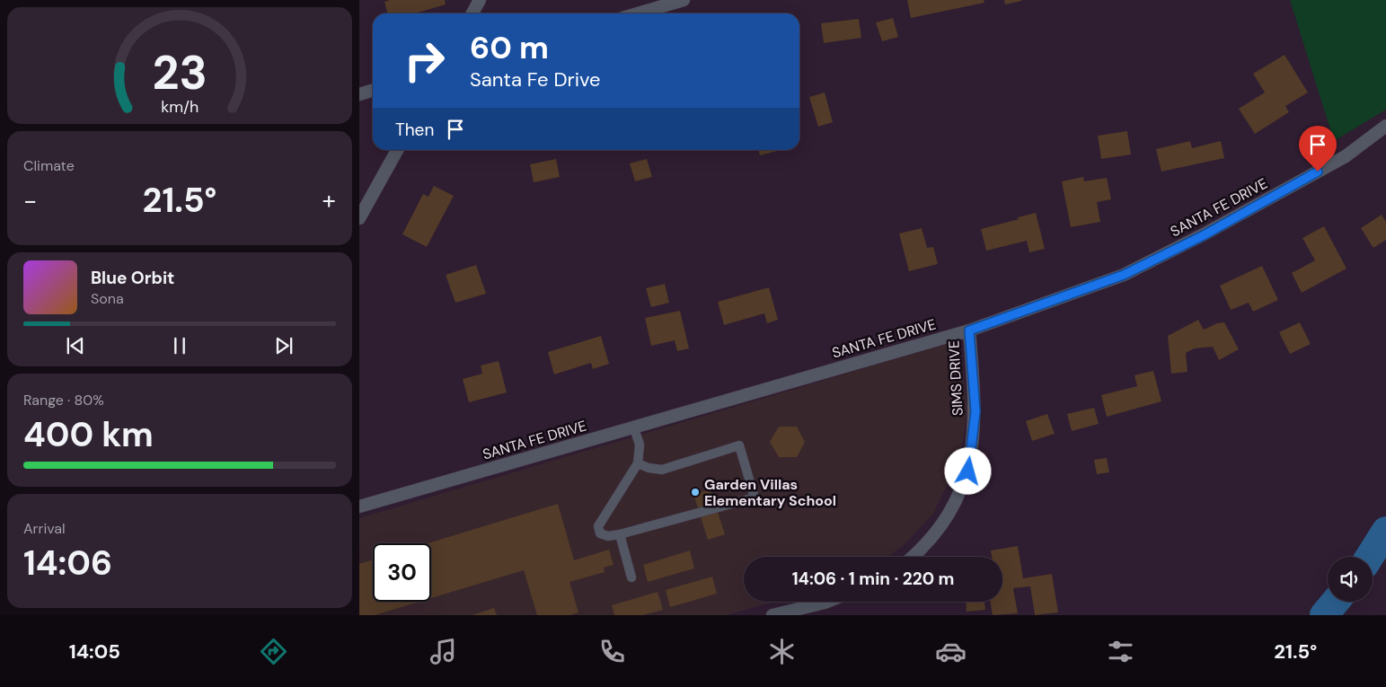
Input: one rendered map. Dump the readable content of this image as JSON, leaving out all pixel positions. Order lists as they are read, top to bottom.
{
  "streets": {
    "street": ["SANTA FE DRIVE", "SIMS DRIVE"]
  },
  "crossings": [
    ["SANTA FE DRIVE", "SIMS DRIVE"]
  ],
  "places": ["Garden Villas Elementary School"],
  "page": {
    "turn": ["60 m", "Santa Fe Drive"],
    "then": "Then",
    "tile": [
      "Climate",
      ["Range · 80%", "400 km"],
      ["Arrival", "14:06"]
    ],
    "heat": ["−", "21.5°", "+"],
    "song": ["Blue Orbit", "Sona"],
    "limit": "30",
    "trip": "14:06 · 1 min · 220 m",
    "tabs": ["14:05", "21.5°"],
    "gauge": ["23", "km/h"]
  }
}
